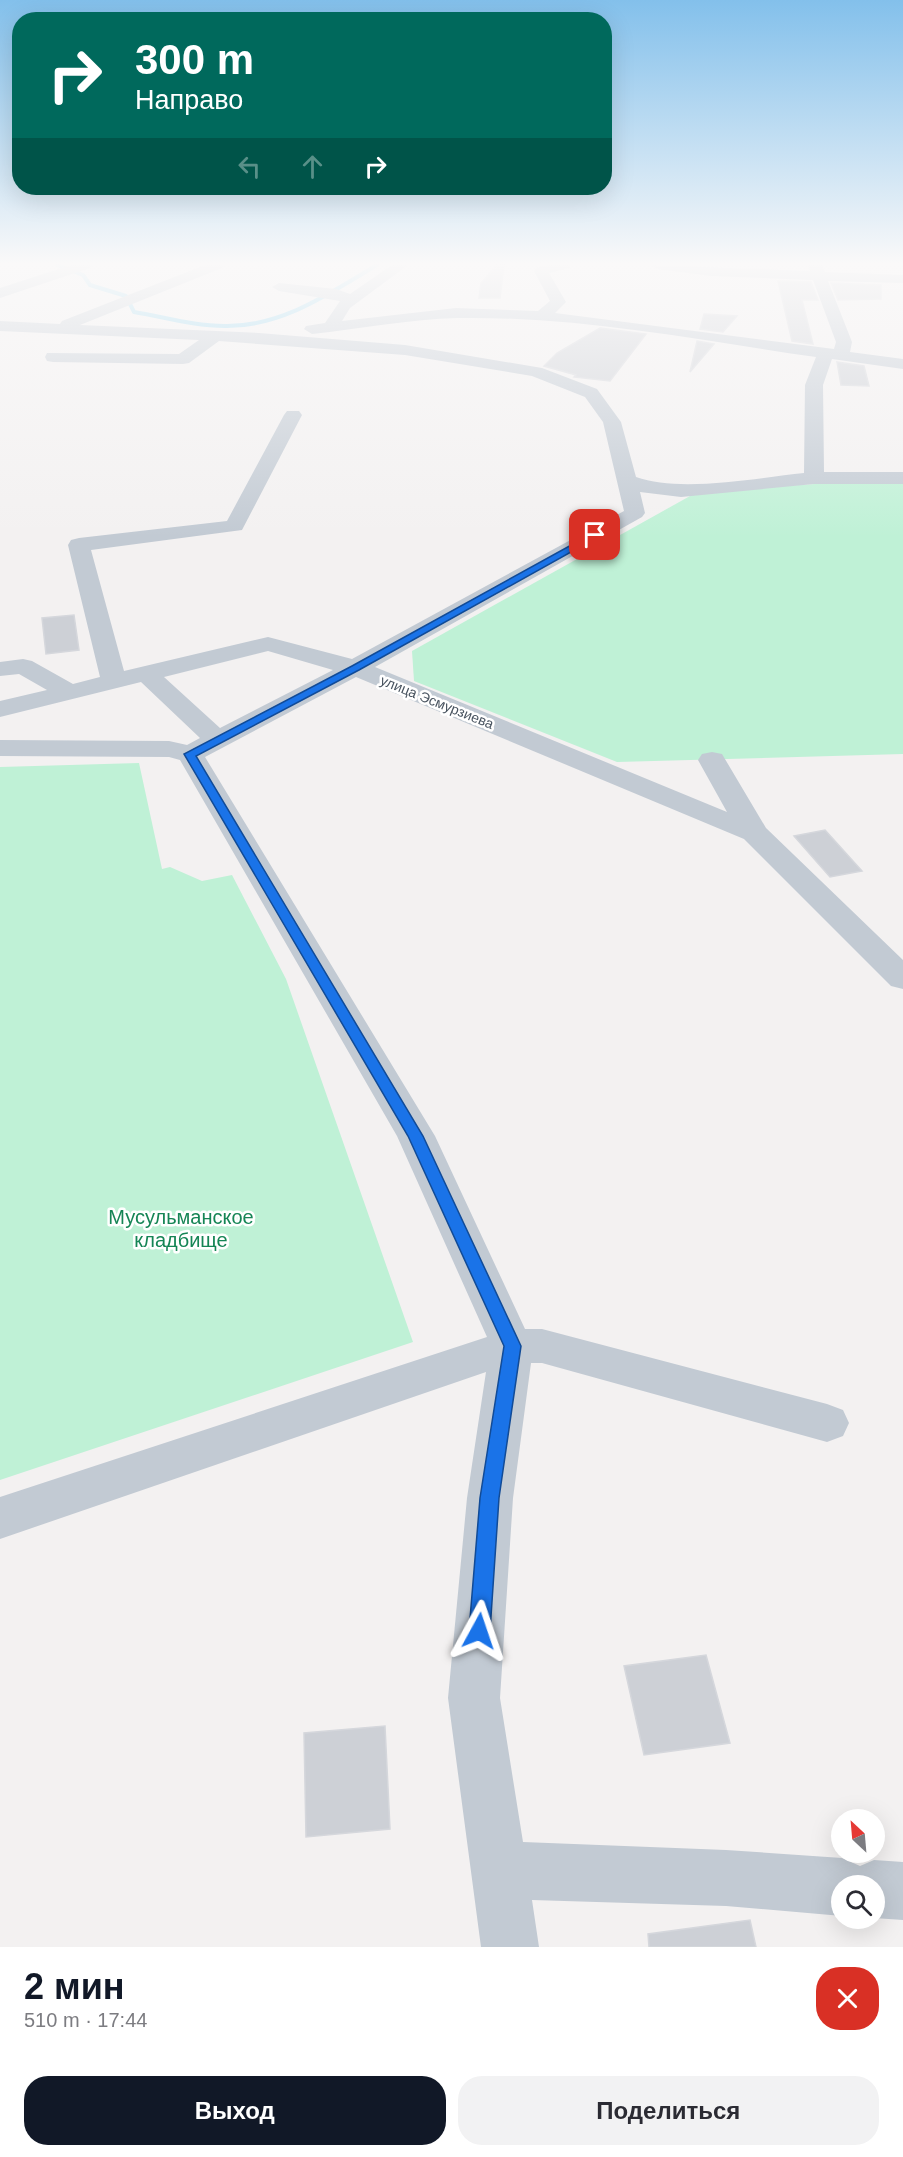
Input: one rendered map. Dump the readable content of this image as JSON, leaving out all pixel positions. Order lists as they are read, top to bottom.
{
  "streets": {
    "street": ["улица Эсмурзиева"]
  },
  "parks": ["Мусульманское кладбище"],
  "north": "top left",
  "page": {
    "turn": ["300 m", "Направо"],
    "heading": ["2 мин", "510 m · 17:44"],
    "buttons": ["Выход", "Поделиться"]
  }
}
